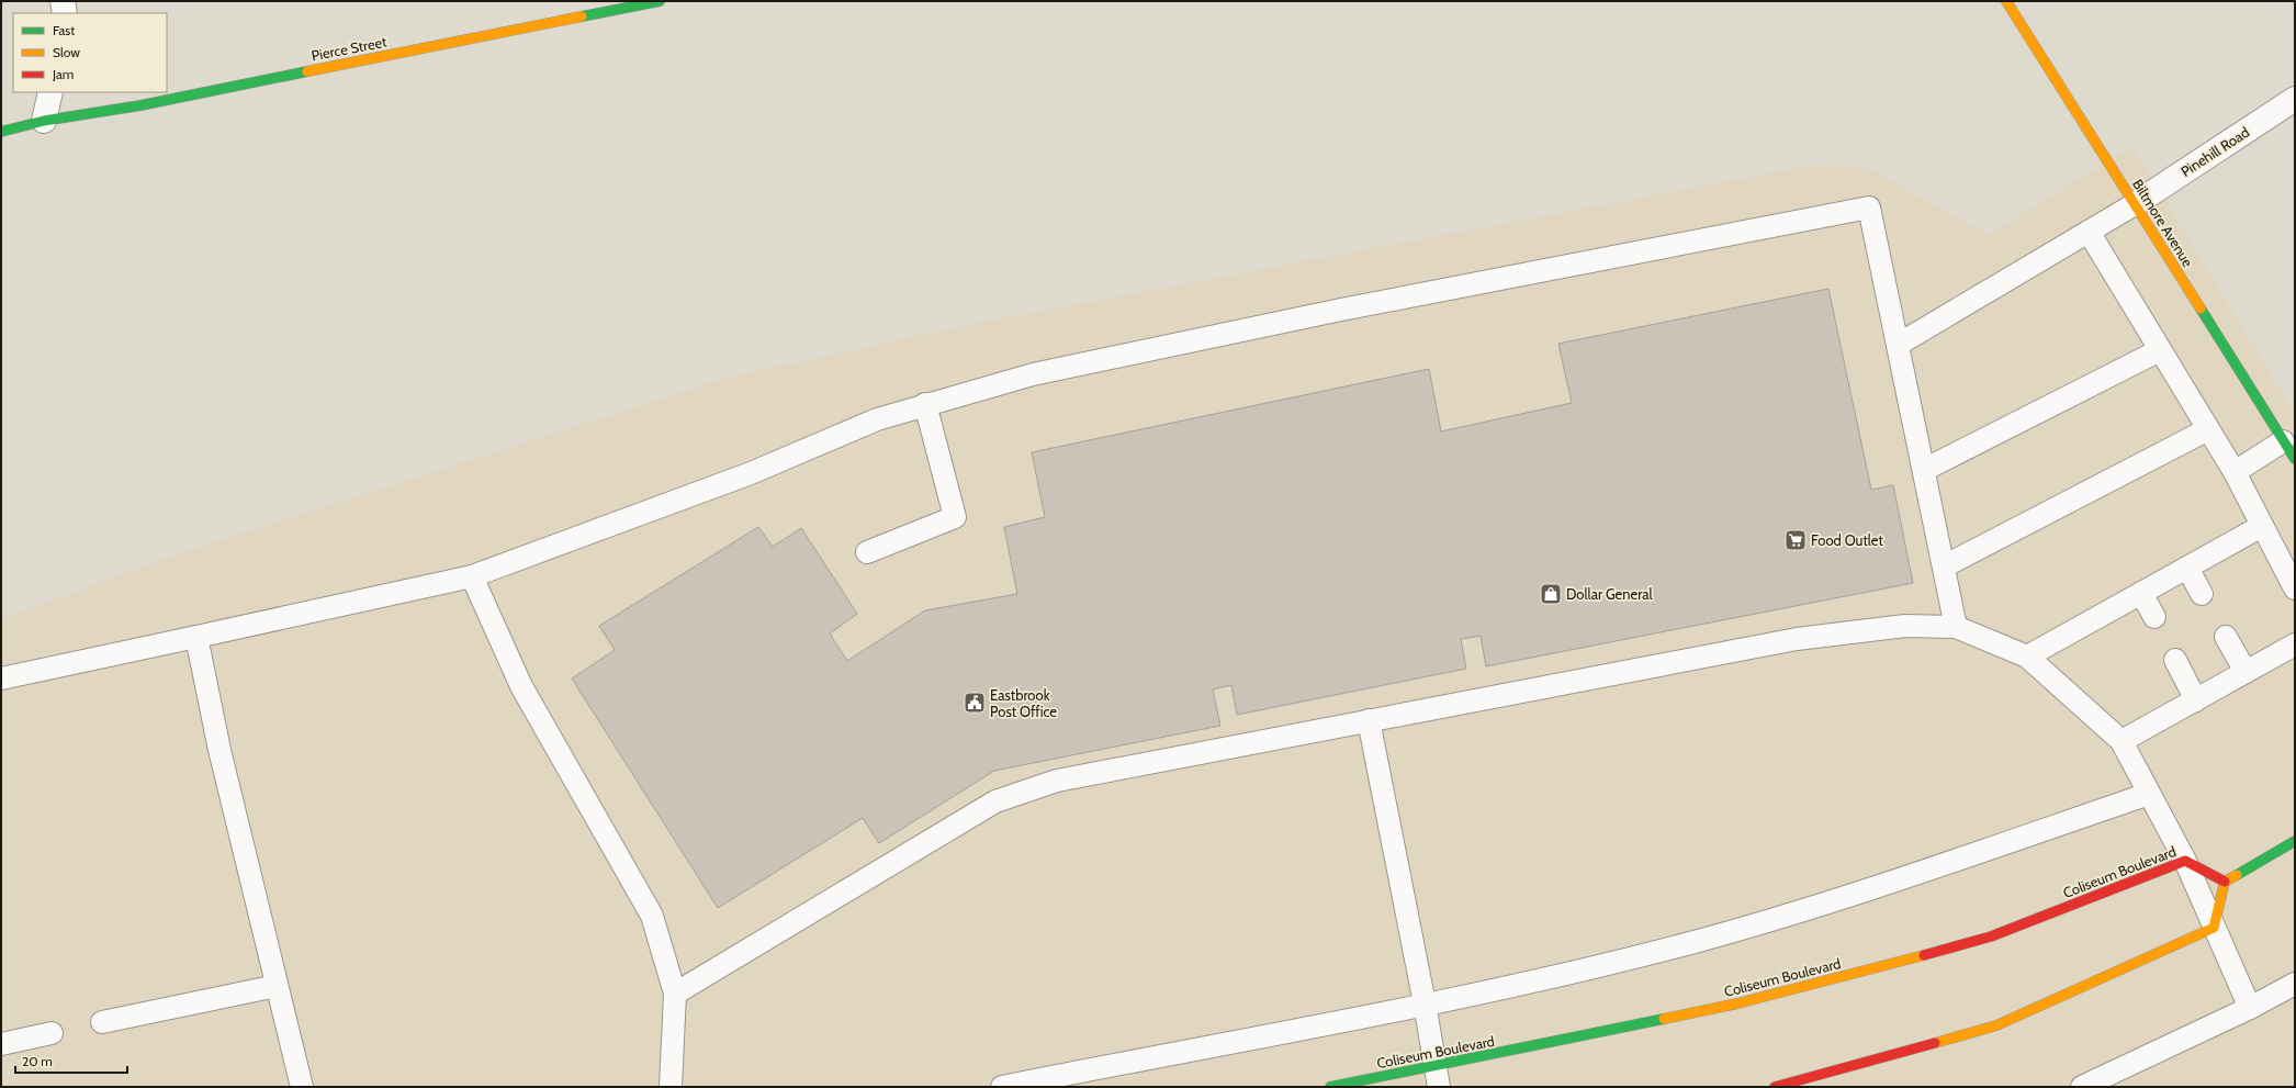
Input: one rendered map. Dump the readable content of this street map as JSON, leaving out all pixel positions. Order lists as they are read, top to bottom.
{
  "streets": {
    "main road": ["Pierce Street", "Biltmore Avenue", "Coliseum Boulevard"],
    "street": ["Pinehill Road"]
  },
  "crossings": [
    ["Pinehill Road", "Biltmore Avenue"]
  ],
  "places": {
    "supermarket": ["Food Outlet"],
    "shop": ["Dollar General"],
    "public building": ["Eastbrook Post Office"]
  },
  "legend": ["Fast", "Slow", "Jam"],
  "scale_bar": "20 m"
}
